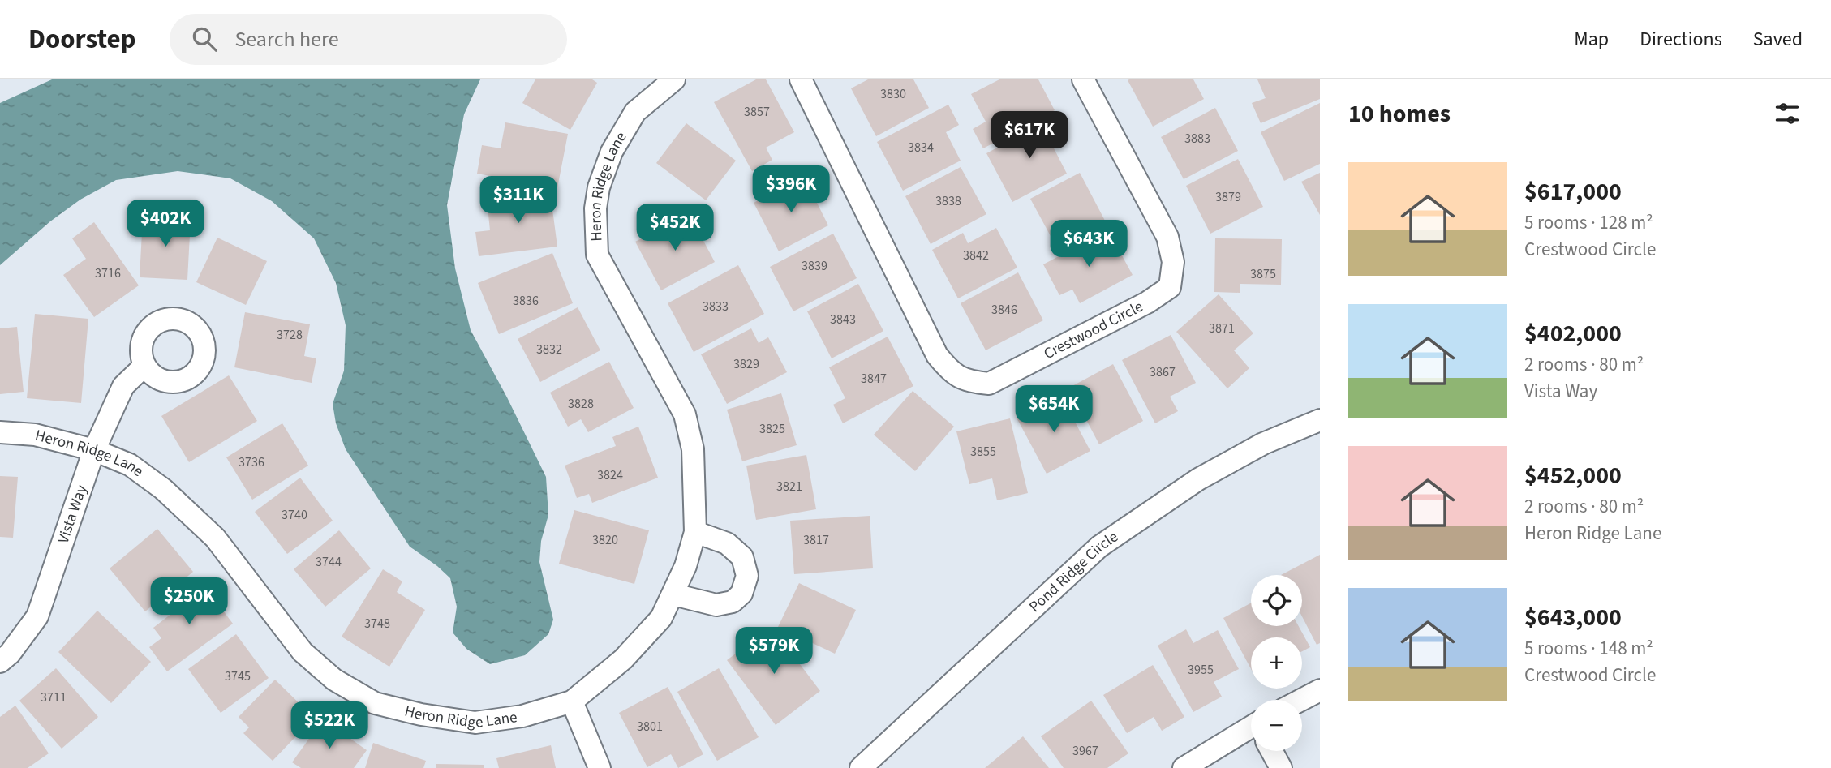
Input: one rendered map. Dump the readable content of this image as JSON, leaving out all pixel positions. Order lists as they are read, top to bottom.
{
  "streets": {
    "street": [
      "Heron Ridge Lane",
      "Crestwood Circle",
      "Vista Way",
      "Pond Ridge Circle"
    ]
  },
  "crossings": [
    ["Heron Ridge Lane", "Vista Way"]
  ],
  "house_numbers": [
    "3830",
    "3857",
    "3883",
    "3834",
    "3879",
    "3838",
    "3842",
    "3839",
    "3716",
    "3875",
    "3836",
    "3833",
    "3846",
    "3843",
    "3871",
    "3728",
    "3832",
    "3829",
    "3867",
    "3847",
    "3828",
    "3825",
    "3855",
    "3736",
    "3824",
    "3821",
    "3740",
    "3820",
    "3817",
    "3744",
    "3748",
    "3955",
    "3745",
    "3711",
    "3801",
    "3967"
  ],
  "page": {
    "header": "Doorstep",
    "search": "Search here",
    "nav": ["Map", "Directions", "Saved"],
    "heading": "10 homes",
    "price": [
      "$617K",
      "$396K",
      "$311K",
      "$402K",
      "$452K",
      "$643K",
      "$654K",
      "$250K",
      "$579K",
      "$522K"
    ],
    "list": [
      {
        "name": "$617,000",
        "note": "5 rooms · 128 m² · Crestwood Circle"
      },
      {
        "name": "$402,000",
        "note": "2 rooms · 80 m² · Vista Way"
      },
      {
        "name": "$452,000",
        "note": "2 rooms · 80 m² · Heron Ridge Lane"
      },
      {
        "name": "$643,000",
        "note": "5 rooms · 148 m² · Crestwood Circle"
      }
    ],
    "map_buttons": ["+", "−"]
  }
}
